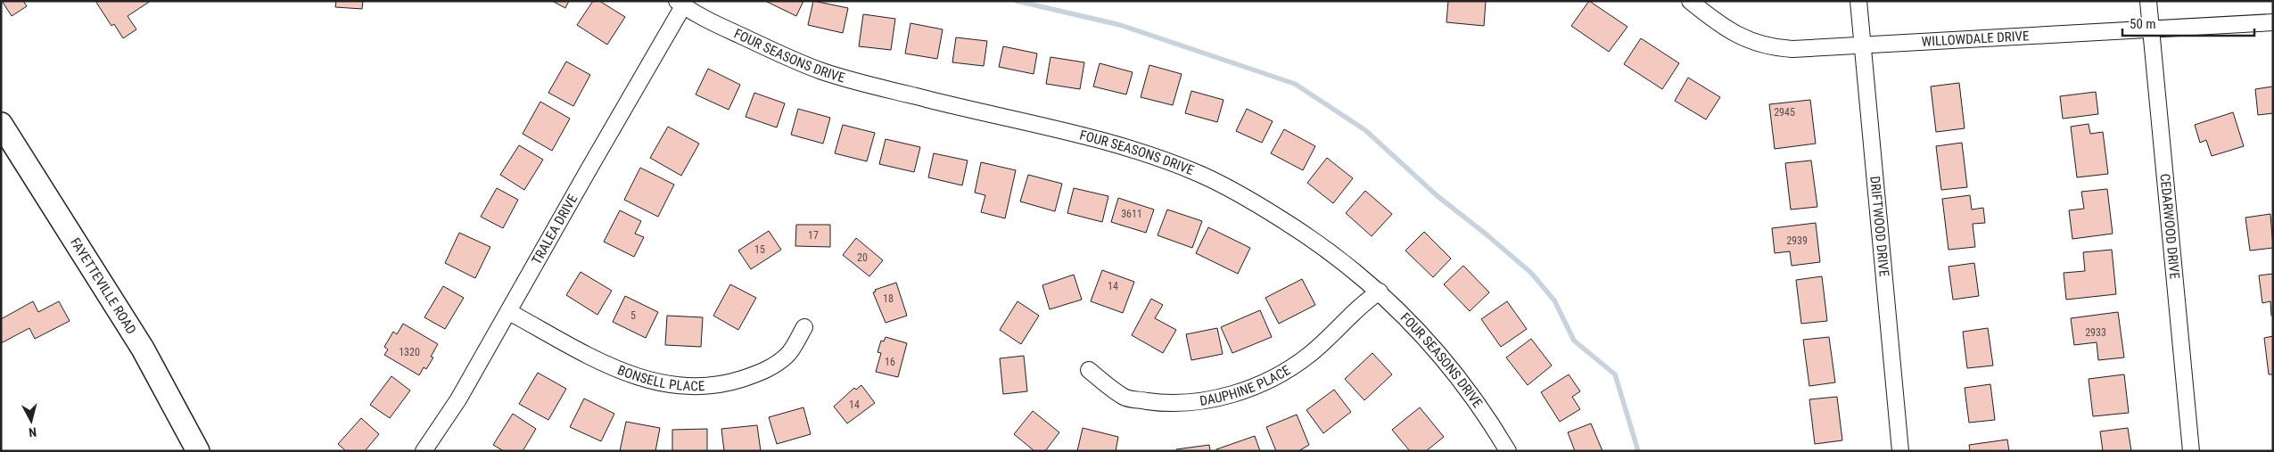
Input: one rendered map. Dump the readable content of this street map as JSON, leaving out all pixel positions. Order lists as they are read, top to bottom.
{
  "streets": {
    "main road": ["FAYETTEVILLE ROAD"],
    "street": [
      "WILLOWDALE DRIVE",
      "FOUR SEASONS DRIVE",
      "DRIFTWOOD DRIVE",
      "CEDARWOOD DRIVE",
      "TRALEA DRIVE",
      "BONSELL PLACE",
      "DAUPHINE PLACE"
    ]
  },
  "crossings": [
    ["WILLOWDALE DRIVE", "DRIFTWOOD DRIVE"],
    ["WILLOWDALE DRIVE", "CEDARWOOD DRIVE"],
    ["FOUR SEASONS DRIVE", "TRALEA DRIVE"],
    ["FOUR SEASONS DRIVE", "DAUPHINE PLACE"],
    ["TRALEA DRIVE", "BONSELL PLACE"]
  ],
  "house_numbers": [
    "2945",
    "3611",
    "17",
    "2939",
    "15",
    "20",
    "14",
    "18",
    "5",
    "2933",
    "1320",
    "16",
    "14"
  ],
  "scale_bar": "50 m",
  "north": "bottom"
}
